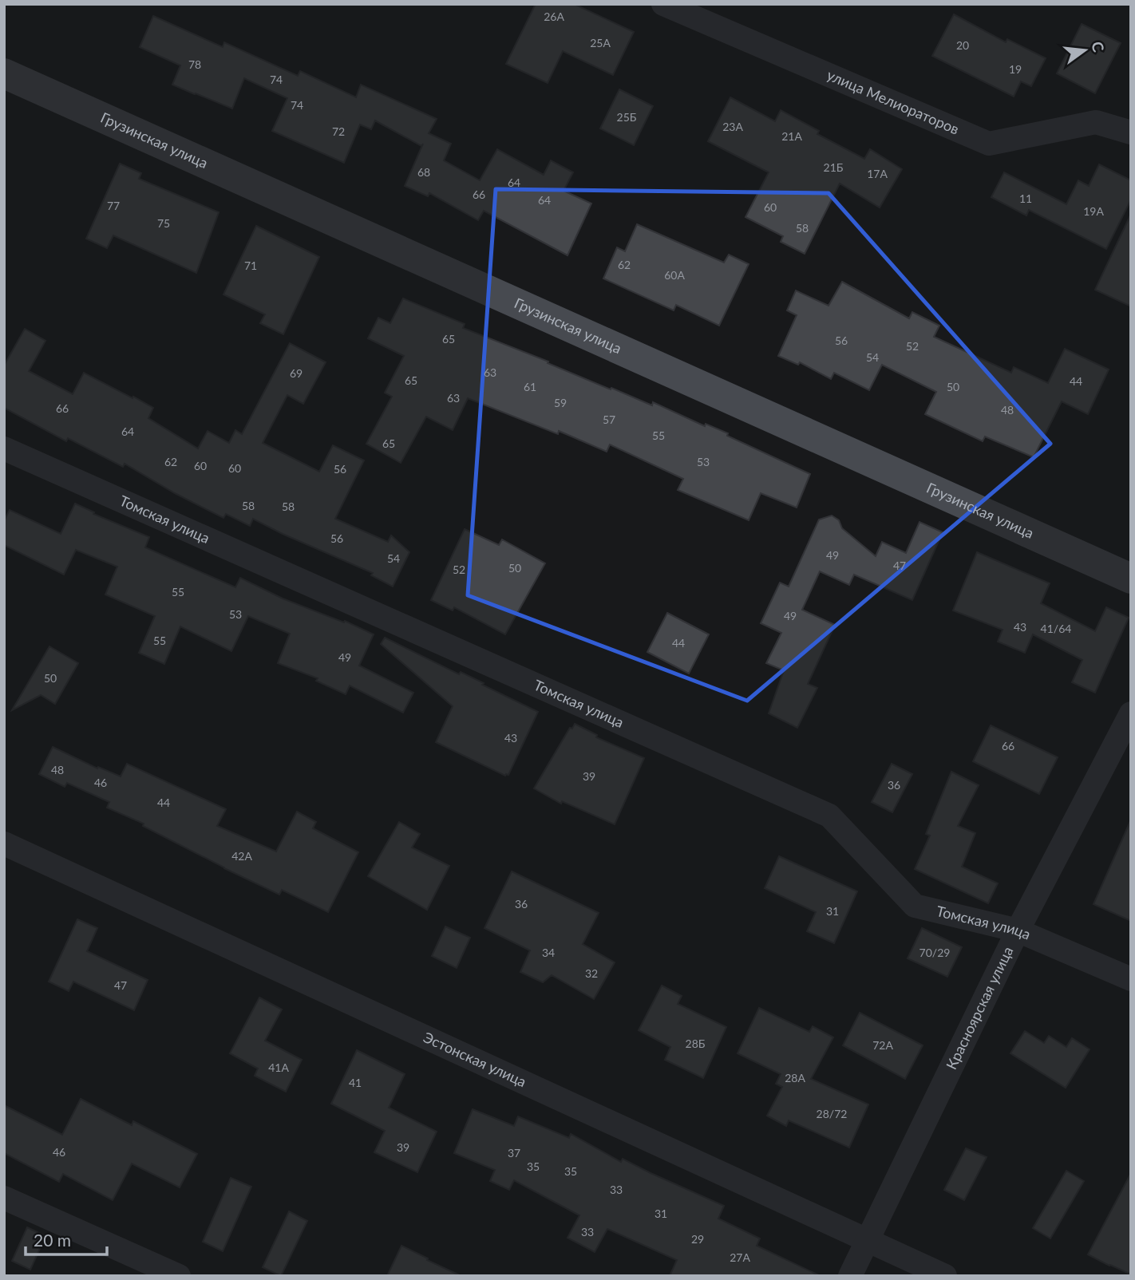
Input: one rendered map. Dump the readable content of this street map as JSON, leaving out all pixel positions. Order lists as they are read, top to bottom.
{
  "streets": {
    "main road": ["Грузинская улица"],
    "street": [
      "улица Мелиораторов",
      "Томская улица",
      "Красноярская улица",
      "Эстонская улица"
    ]
  },
  "crossings": [
    ["Томская улица", "Красноярская улица"],
    ["Красноярская улица", "Эстонская улица"]
  ],
  "house_numbers": [
    "26А",
    "25А",
    "20",
    "78",
    "19",
    "74",
    "74",
    "25Б",
    "23А",
    "72",
    "21А",
    "21Б",
    "68",
    "17А",
    "64",
    "66",
    "11",
    "64",
    "77",
    "60",
    "19А",
    "75",
    "58",
    "62",
    "71",
    "60А",
    "65",
    "56",
    "52",
    "54",
    "63",
    "69",
    "65",
    "44",
    "61",
    "50",
    "63",
    "59",
    "66",
    "48",
    "57",
    "64",
    "55",
    "65",
    "62",
    "53",
    "60",
    "60",
    "56",
    "58",
    "58",
    "56",
    "49",
    "54",
    "47",
    "50",
    "52",
    "55",
    "53",
    "49",
    "43",
    "41/64",
    "55",
    "44",
    "49",
    "50",
    "43",
    "66",
    "48",
    "39",
    "46",
    "36",
    "44",
    "42А",
    "36",
    "31",
    "34",
    "70/29",
    "32",
    "47",
    "28Б",
    "72А",
    "41А",
    "28А",
    "41",
    "28/72",
    "39",
    "46",
    "37",
    "35",
    "35",
    "33",
    "31",
    "33",
    "29",
    "27А"
  ],
  "scale_bar": "20 m",
  "north": "right"
}
